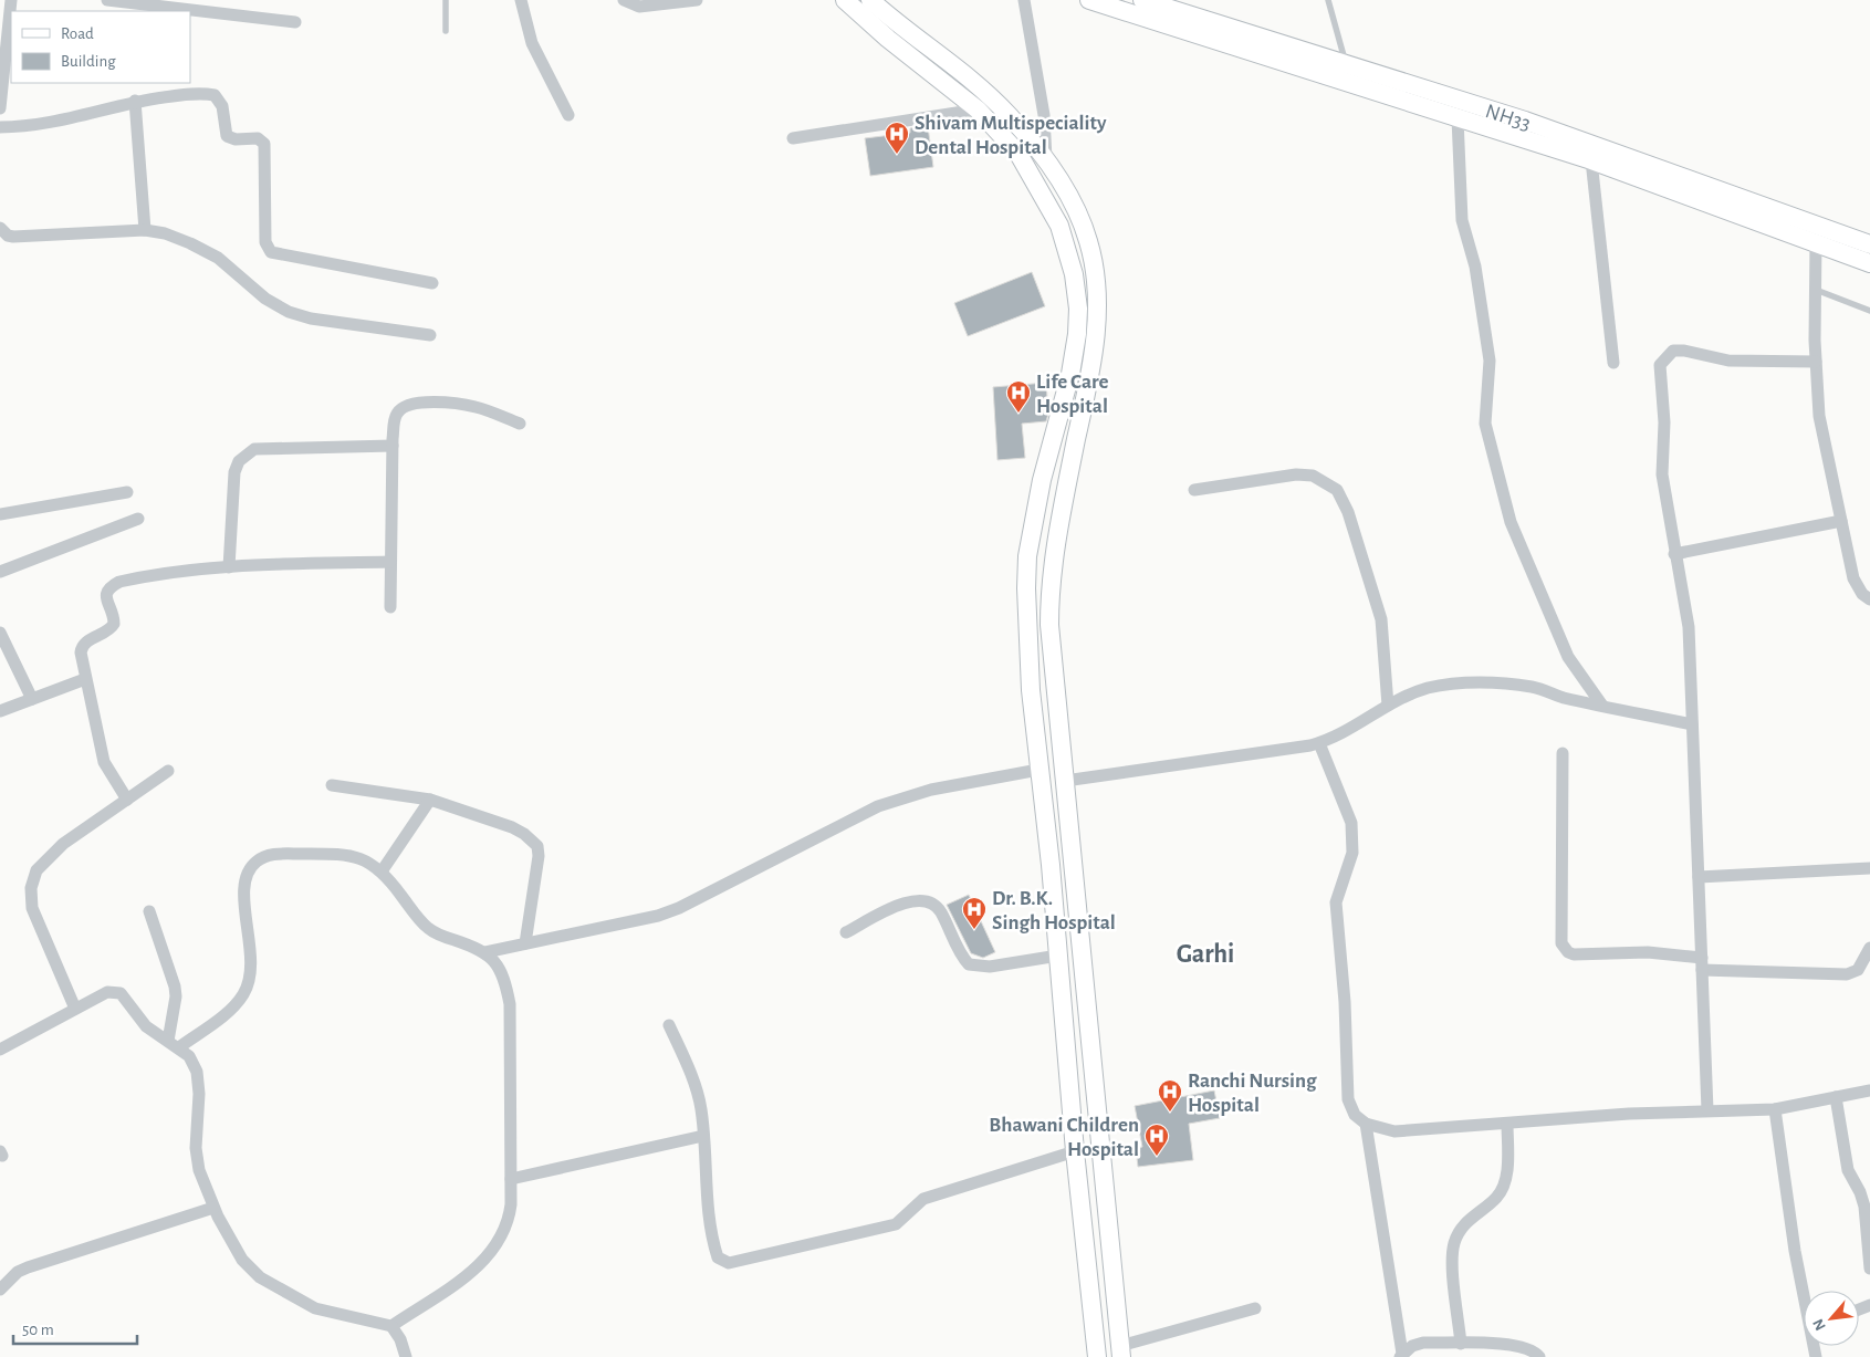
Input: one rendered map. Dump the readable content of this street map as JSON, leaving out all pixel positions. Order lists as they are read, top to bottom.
{
  "streets": {
    "main road": ["NH33"]
  },
  "districts": ["Garhi"],
  "places": {
    "hospital": [
      "Shivam Multispeciality Dental Hospital",
      "Life Care Hospital",
      "Dr. B.K. Singh Hospital",
      "Ranchi Nursing Hospital",
      "Bhawani Children Hospital"
    ]
  },
  "legend": ["Road", "Building"],
  "scale_bar": "50 m",
  "north": "bottom left"
}
